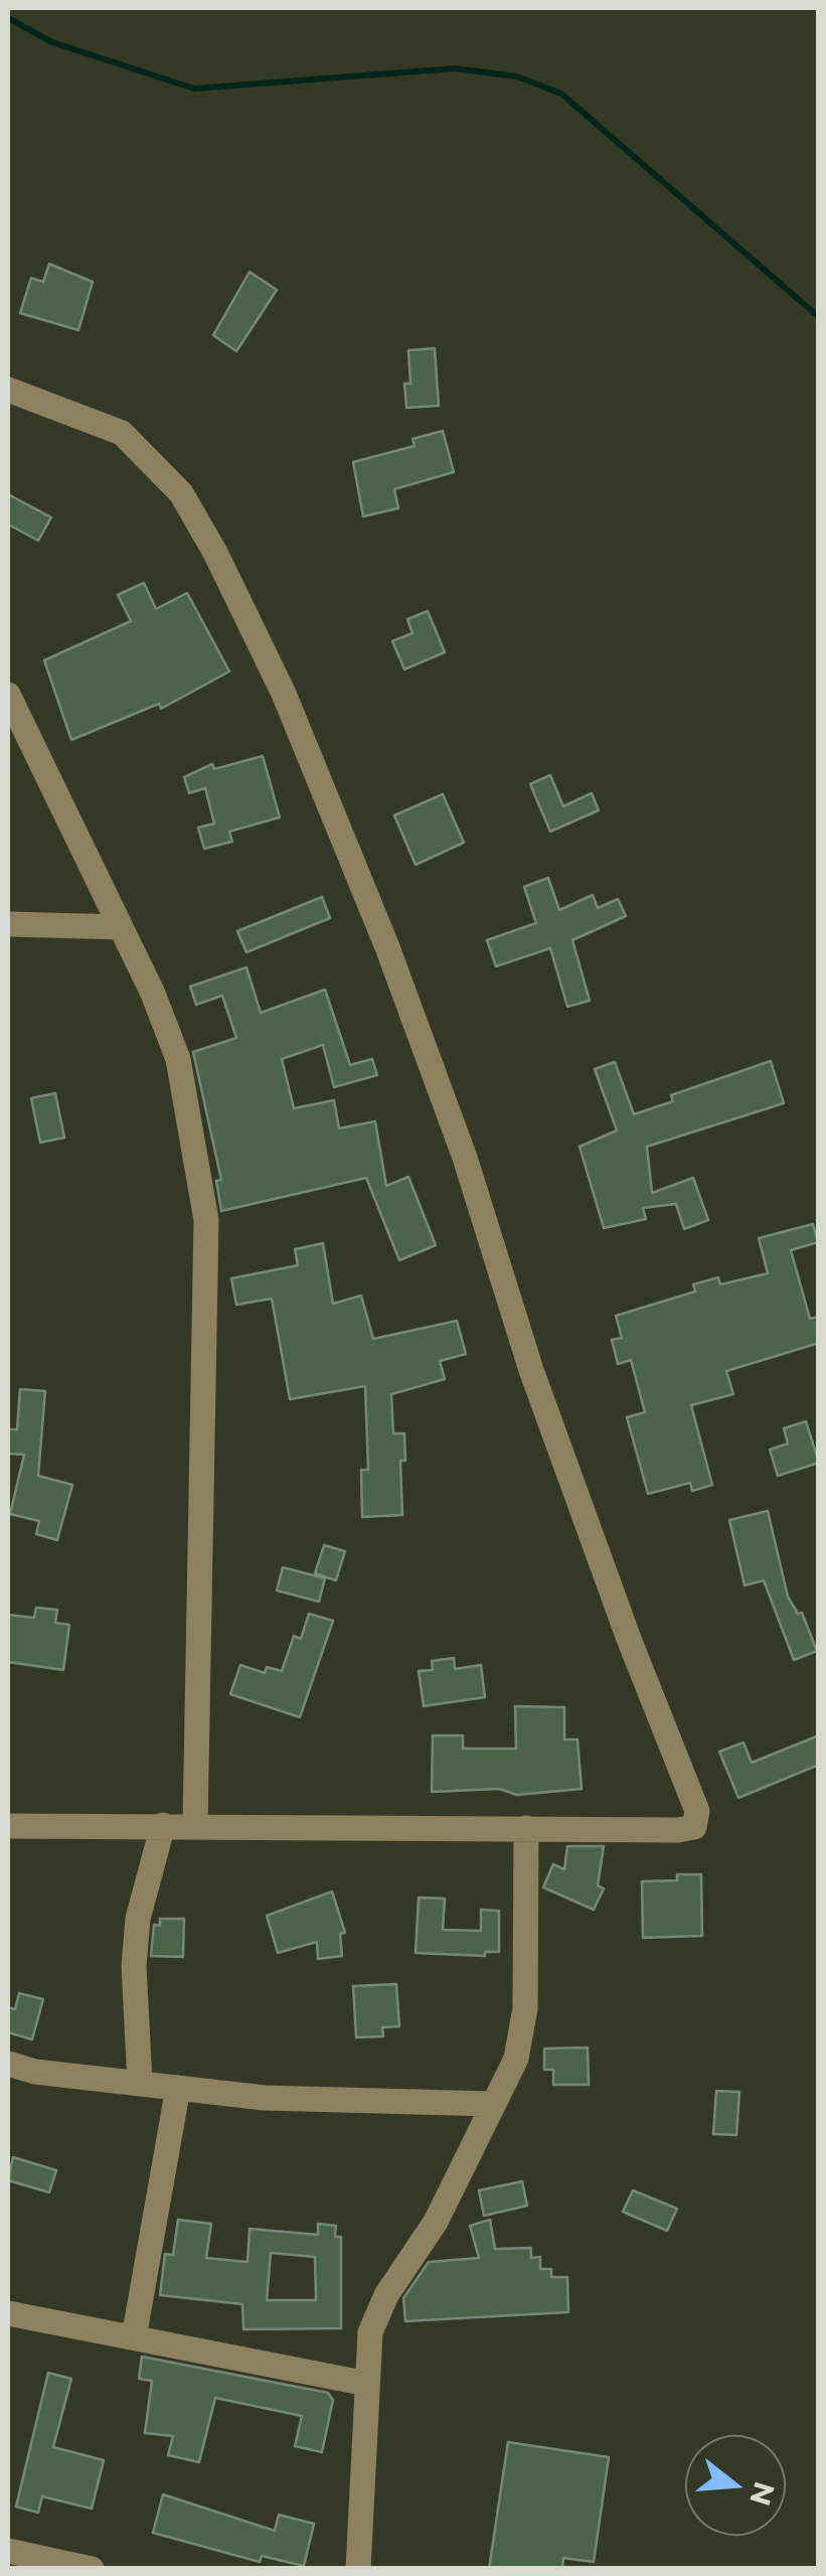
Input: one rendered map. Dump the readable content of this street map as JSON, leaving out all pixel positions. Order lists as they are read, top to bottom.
{
  "north": "right"
}
